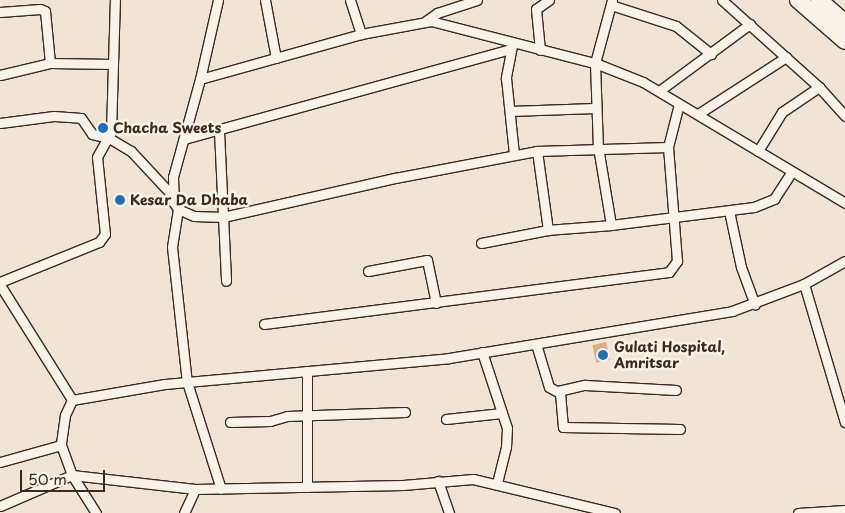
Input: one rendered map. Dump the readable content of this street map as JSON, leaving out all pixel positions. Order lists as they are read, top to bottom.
{
  "places": ["Chacha Sweets", "Kesar Da Dhaba", "Gulati Hospital, Amritsar"],
  "scale_bar": "50 m"
}
